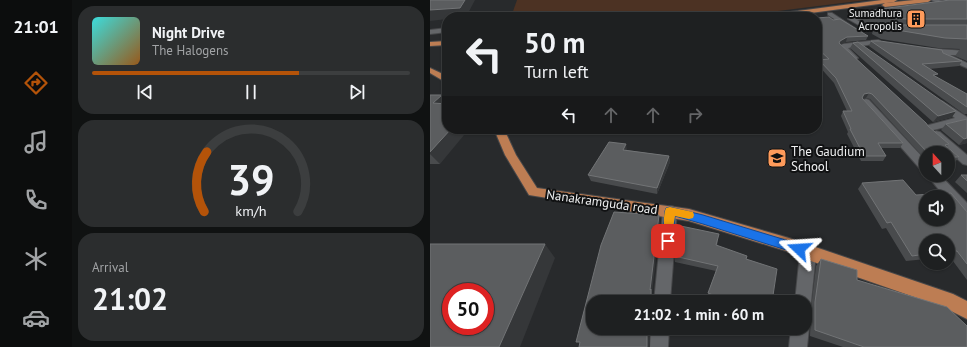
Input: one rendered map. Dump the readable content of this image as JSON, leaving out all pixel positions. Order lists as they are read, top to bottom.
{
  "streets": {
    "main road": ["Nanakramguda road"]
  },
  "places": {
    "building": ["Sumadhura Acropolis"],
    "school or university": ["The Gaudium School"]
  },
  "north": "top",
  "page": {
    "tabs": "21:01",
    "turn": ["50 m", "Turn left"],
    "song": ["Night Drive", "The Halogens"],
    "tile": ["Arrival", "21:02"],
    "limit": "50",
    "trip": "21:02 · 1 min · 60 m",
    "gauge": ["39", "km/h"]
  }
}
